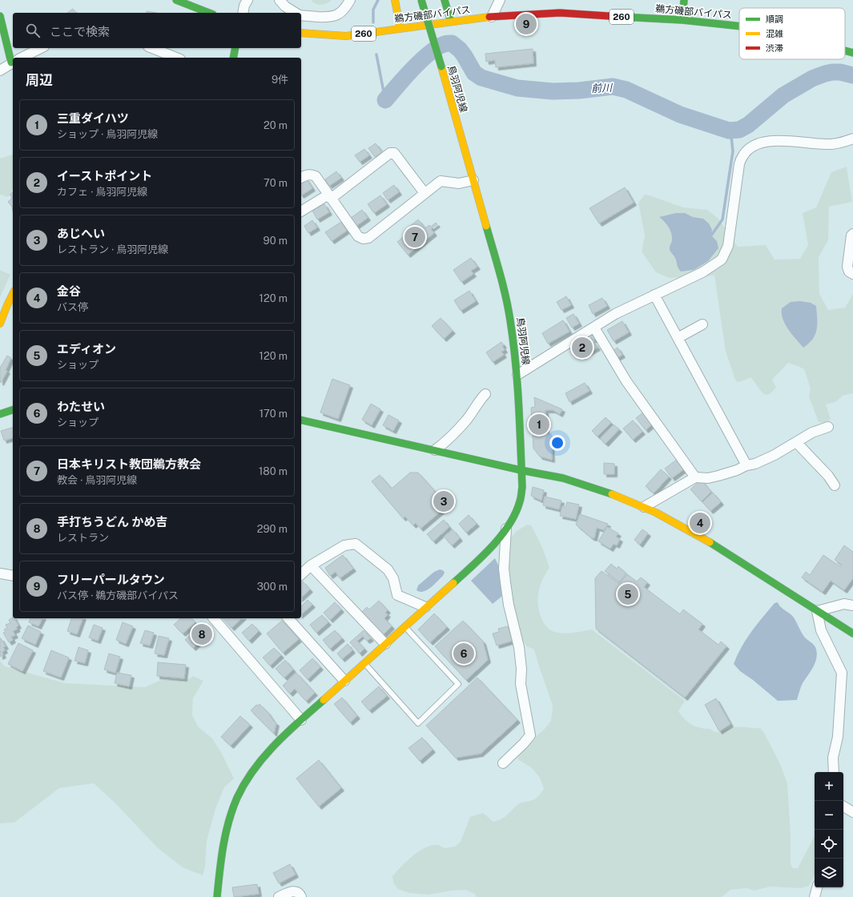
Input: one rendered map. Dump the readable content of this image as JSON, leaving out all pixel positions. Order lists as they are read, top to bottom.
{
  "streets": {
    "main road": ["鵜方磯部バイパス", "260", "鳥羽阿児線"]
  },
  "water": ["前川"],
  "legend": ["順調", "混雑", "渋滞"],
  "page": {
    "pins": [
      "9",
      "7",
      "2",
      "1",
      "3",
      "4",
      "5",
      "8",
      "6"
    ],
    "search": "ここで検索",
    "heading": ["周辺", "9件"],
    "list": [
      {
        "mark": "1",
        "name": "三重ダイハツ",
        "note": "ショップ · 鳥羽阿児線",
        "value": "20 m"
      },
      {
        "mark": "2",
        "name": "イーストポイント",
        "note": "カフェ · 鳥羽阿児線",
        "value": "70 m"
      },
      {
        "mark": "3",
        "name": "あじへい",
        "note": "レストラン · 鳥羽阿児線",
        "value": "90 m"
      },
      {
        "mark": "4",
        "name": "金谷",
        "note": "バス停",
        "value": "120 m"
      },
      {
        "mark": "5",
        "name": "エディオン",
        "note": "ショップ",
        "value": "120 m"
      },
      {
        "mark": "6",
        "name": "わたせい",
        "note": "ショップ",
        "value": "170 m"
      },
      {
        "mark": "7",
        "name": "日本キリスト教団鵜方教会",
        "note": "教会 · 鳥羽阿児線",
        "value": "180 m"
      },
      {
        "mark": "8",
        "name": "手打ちうどん かめ吉",
        "note": "レストラン",
        "value": "290 m"
      },
      {
        "mark": "9",
        "name": "フリーパールタウン",
        "note": "バス停 · 鵜方磯部バイパス",
        "value": "300 m"
      }
    ],
    "map_buttons": ["+", "−"]
  }
}
